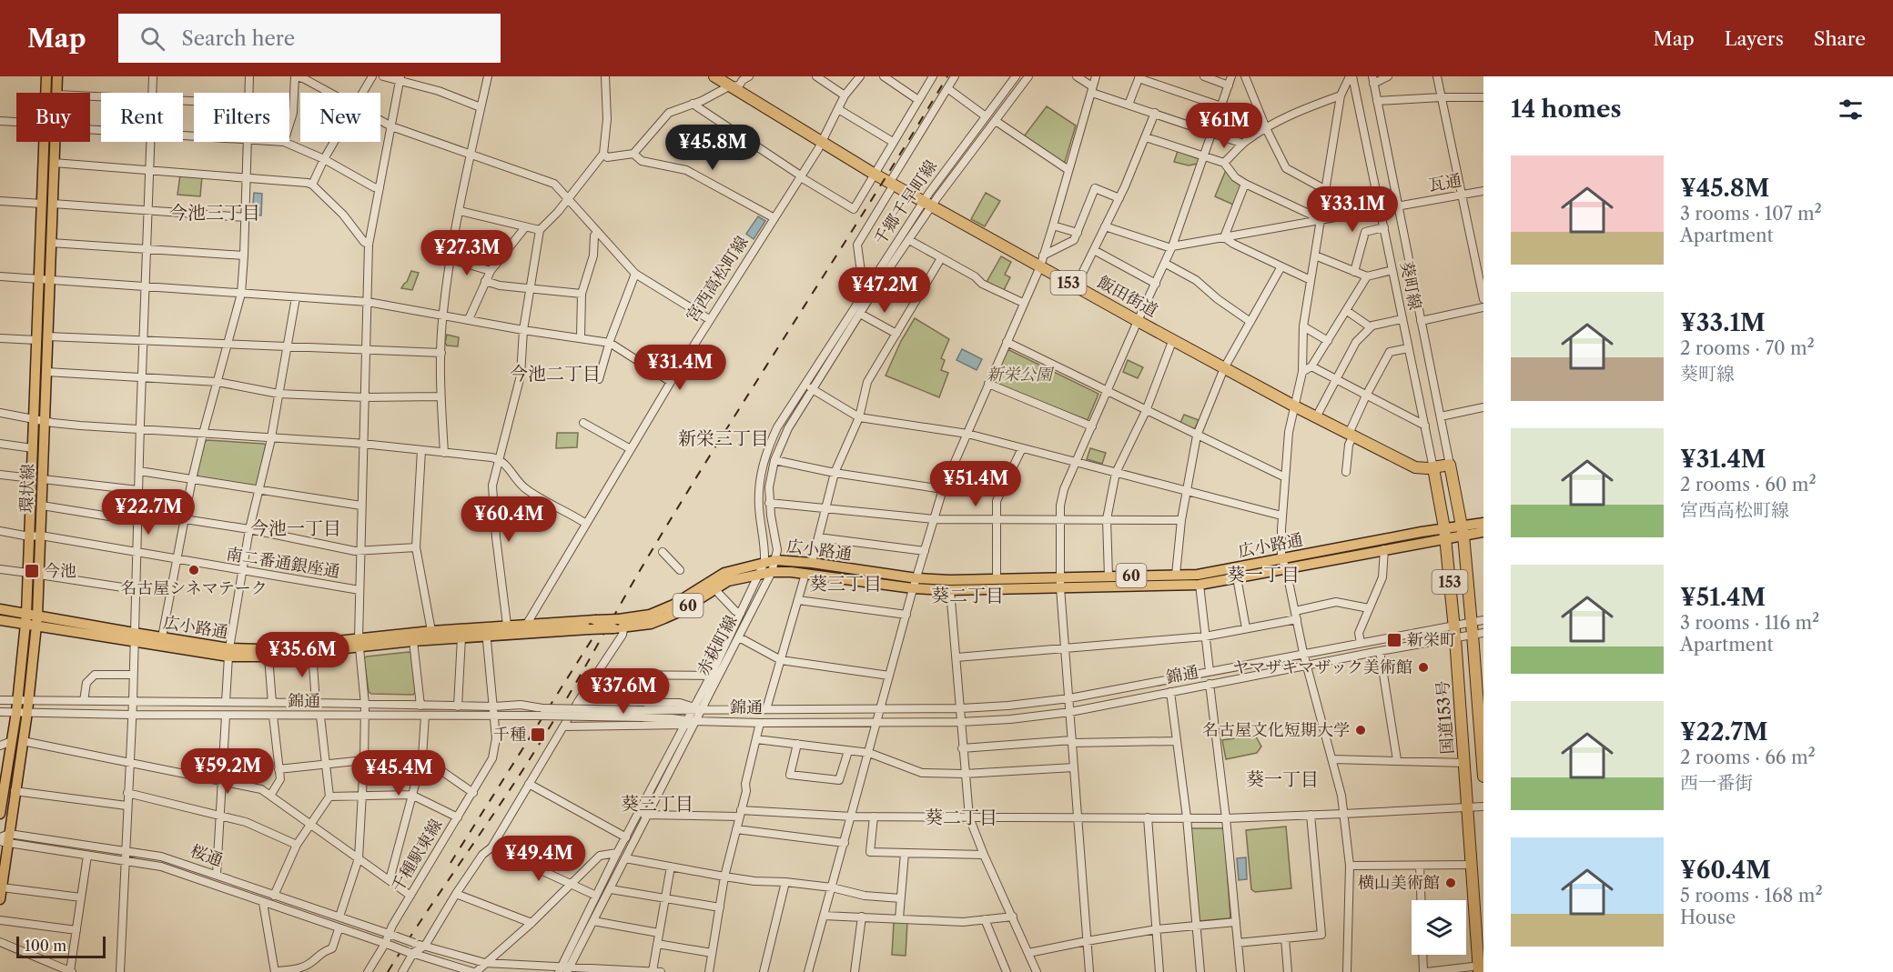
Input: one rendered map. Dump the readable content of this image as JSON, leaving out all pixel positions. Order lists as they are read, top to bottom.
{
  "streets": {
    "highway": ["153", "飯田街道", "国道153号"],
    "main road": ["環状線", "広小路通", "60"],
    "street": [
      "瓦通",
      "千郷千早町線",
      "宮西高松町線",
      "葵町線",
      "南二番通銀座通",
      "赤萩町線",
      "錦通",
      "桜通",
      "千種駅東線"
    ]
  },
  "crossings": [
    ["瓦通", "葵町線"],
    ["千郷千早町線", "飯田街道"],
    ["千郷千早町線", "広小路通"],
    ["千郷千早町線", "赤萩町線"],
    ["宮西高松町線", "飯田街道"],
    ["宮西高松町線", "広小路通"],
    ["葵町線", "飯田街道"],
    ["葵町線", "国道153号"],
    ["飯田街道", "国道153号"],
    ["環状線", "広小路通"],
    ["環状線", "南二番通銀座通"],
    ["環状線", "錦通"],
    ["環状線", "桜通"],
    ["広小路通", "赤萩町線"],
    ["広小路通", "国道153号"],
    ["広小路通", "千種駅東線"],
    ["赤萩町線", "錦通"],
    ["錦通", "国道153号"],
    ["錦通", "千種駅東線"],
    ["桜通", "千種駅東線"]
  ],
  "districts": [
    "今池三丁目",
    "今池二丁目",
    "新栄三丁目",
    "今池一丁目",
    "葵一丁目",
    "葵三丁目",
    "葵二丁目",
    "葵一丁目",
    "葵三丁目",
    "葵二丁目"
  ],
  "parks": ["新栄公園"],
  "places": {
    "other": [
      "名古屋シネマテーク",
      "ヤマザキマザック美術館",
      "名古屋文化短期大学",
      "横山美術館"
    ],
    "transit": ["今池", "新栄町", "千種"]
  },
  "scale_bar": "100 m",
  "page": {
    "header": "Map",
    "search": "Search here",
    "nav": ["Map", "Layers", "Share"],
    "heading": "14 homes",
    "chip": [
      "Buy",
      "Rent",
      "Filters",
      "New"
    ],
    "price": [
      "¥61M",
      "¥45.8M",
      "¥33.1M",
      "¥27.3M",
      "¥47.2M",
      "¥31.4M",
      "¥51.4M",
      "¥22.7M",
      "¥60.4M",
      "¥35.6M",
      "¥37.6M",
      "¥59.2M",
      "¥45.4M",
      "¥49.4M"
    ],
    "list": [
      {
        "name": "¥45.8M",
        "note": "3 rooms · 107 m² · Apartment"
      },
      {
        "name": "¥33.1M",
        "note": "2 rooms · 70 m² · 葵町線"
      },
      {
        "name": "¥31.4M",
        "note": "2 rooms · 60 m² · 宮西高松町線"
      },
      {
        "name": "¥51.4M",
        "note": "3 rooms · 116 m² · Apartment"
      },
      {
        "name": "¥22.7M",
        "note": "2 rooms · 66 m² · 西一番街"
      },
      {
        "name": "¥60.4M",
        "note": "5 rooms · 168 m² · House"
      }
    ],
    "scale": "100 m"
  }
}
